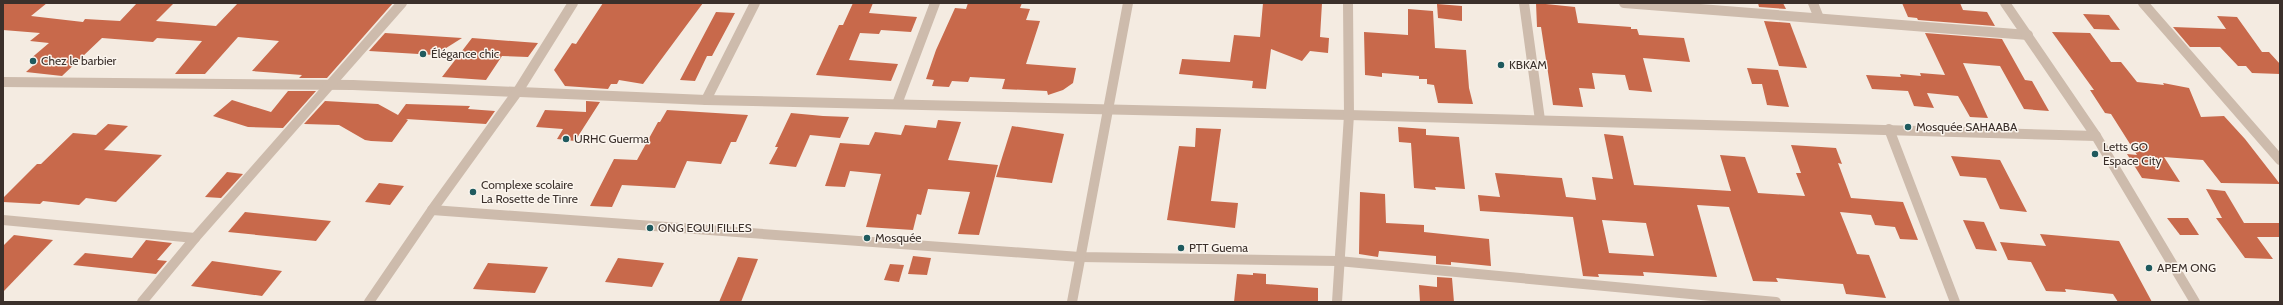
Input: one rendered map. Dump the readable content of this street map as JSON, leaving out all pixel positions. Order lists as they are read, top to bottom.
{
  "places": [
    "Élégance chic",
    "Chez le barbier",
    "KBKAM",
    "Mosquée SAHAABA",
    "URHC Guerma",
    "Letts GO Espace City",
    "Complexe scolaire La Rosette de Tinre",
    "ONG EQUI FILLES",
    "Mosquée",
    "PTT Guema",
    "APEM ONG"
  ]
}
